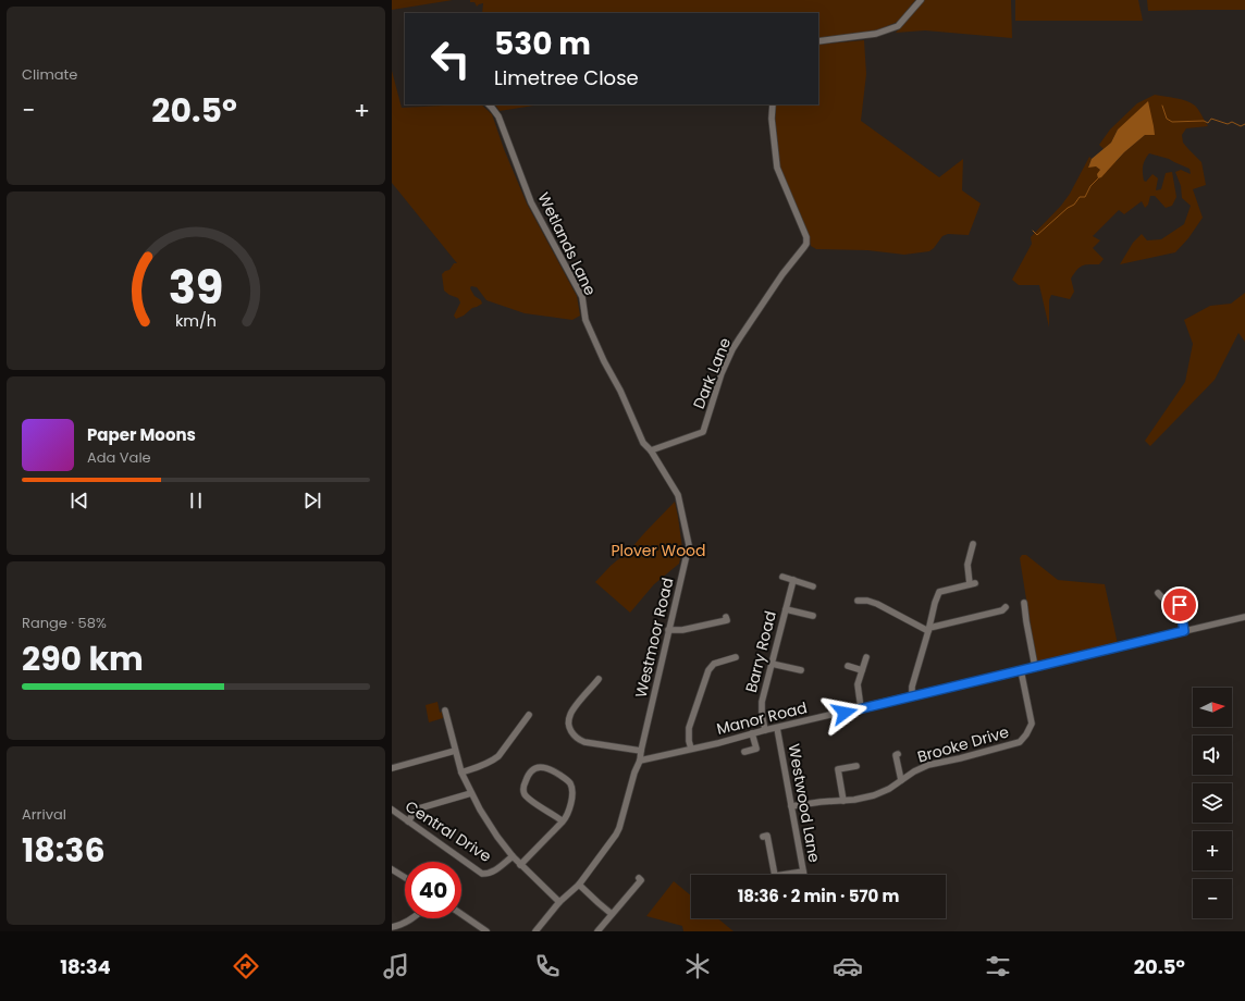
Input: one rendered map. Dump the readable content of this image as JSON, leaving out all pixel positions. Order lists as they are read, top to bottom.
{
  "streets": {
    "street": [
      "Wetlands Lane",
      "Dark Lane",
      "Westmoor Road",
      "Barry Road",
      "Manor Road",
      "Brooke Drive",
      "Westwood Lane",
      "Central Drive"
    ]
  },
  "crossings": [
    ["Wetlands Lane", "Dark Lane"],
    ["Wetlands Lane", "Westmoor Road"],
    ["Dark Lane", "Westmoor Road"],
    ["Westmoor Road", "Manor Road"],
    ["Barry Road", "Manor Road"],
    ["Manor Road", "Brooke Drive"],
    ["Manor Road", "Westwood Lane"],
    ["Brooke Drive", "Westwood Lane"]
  ],
  "parks": ["Plover Wood"],
  "north": "right",
  "page": {
    "tile": [
      "Climate",
      ["Range · 58%", "290 km"],
      ["Arrival", "18:36"]
    ],
    "turn": ["530 m", "Limetree Close"],
    "heat": ["−", "20.5°", "+"],
    "song": ["Paper Moons", "Ada Vale"],
    "map_buttons": ["+", "−"],
    "limit": "40",
    "trip": "18:36 · 2 min · 570 m",
    "tabs": ["18:34", "20.5°"],
    "gauge": ["39", "km/h"]
  }
}
